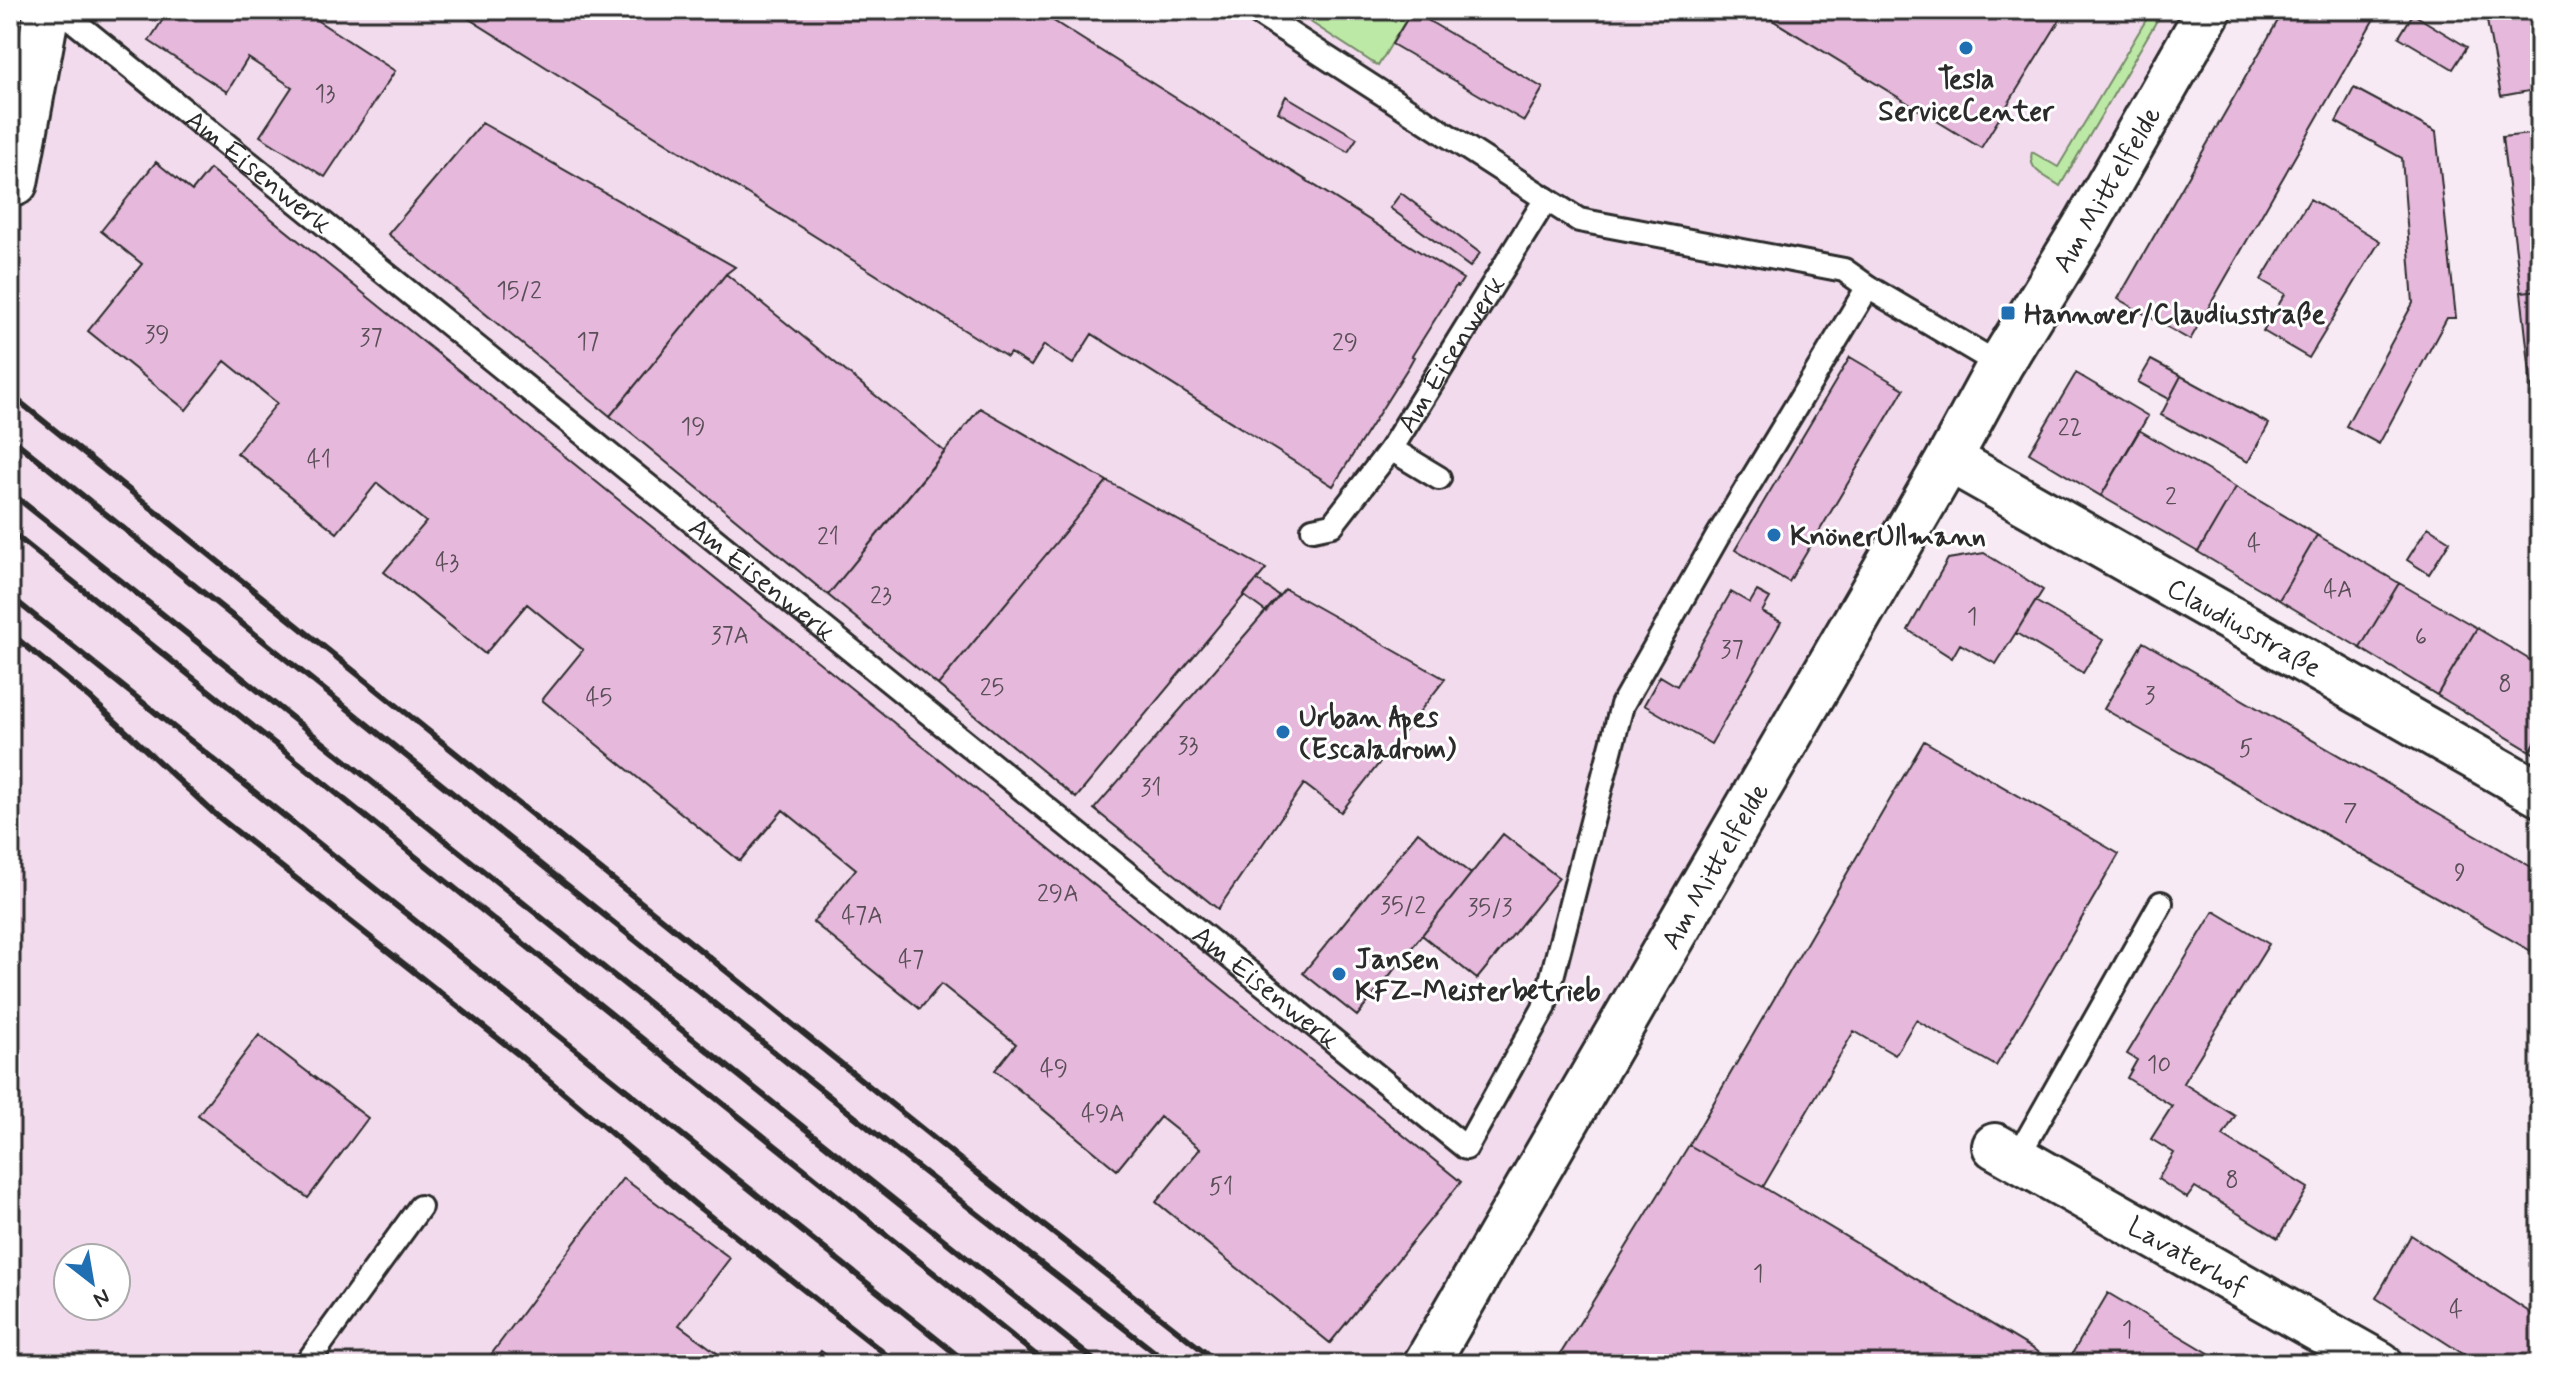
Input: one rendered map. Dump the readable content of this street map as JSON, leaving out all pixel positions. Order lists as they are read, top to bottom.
{
  "streets": {
    "street": ["Am Mittelfelde", "Claudiusstraße", "Lavaterhof"],
    "lane": ["Am Eisenwerk"]
  },
  "crossings": [
    ["Am Mittelfelde", "Claudiusstraße"]
  ],
  "places": {
    "other": [
      "Tesla ServiceCenter",
      "KnönerUllmann",
      "Urban Apes (Escaladrom)",
      "Jansen KFZ-Meisterbetrieb"
    ],
    "transit": ["Hannover/Claudiusstraße"]
  },
  "house_numbers": [
    "13",
    "15/2",
    "39",
    "37",
    "17",
    "29",
    "19",
    "22",
    "41",
    "2",
    "21",
    "4",
    "43",
    "4A",
    "23",
    "1",
    "37A",
    "6",
    "37",
    "8",
    "25",
    "3",
    "45",
    "33",
    "5",
    "31",
    "7",
    "9",
    "29A",
    "35/2",
    "35/3",
    "47A",
    "47",
    "10",
    "49",
    "49A",
    "8",
    "51",
    "1",
    "4",
    "1"
  ],
  "north": "bottom right"
}
